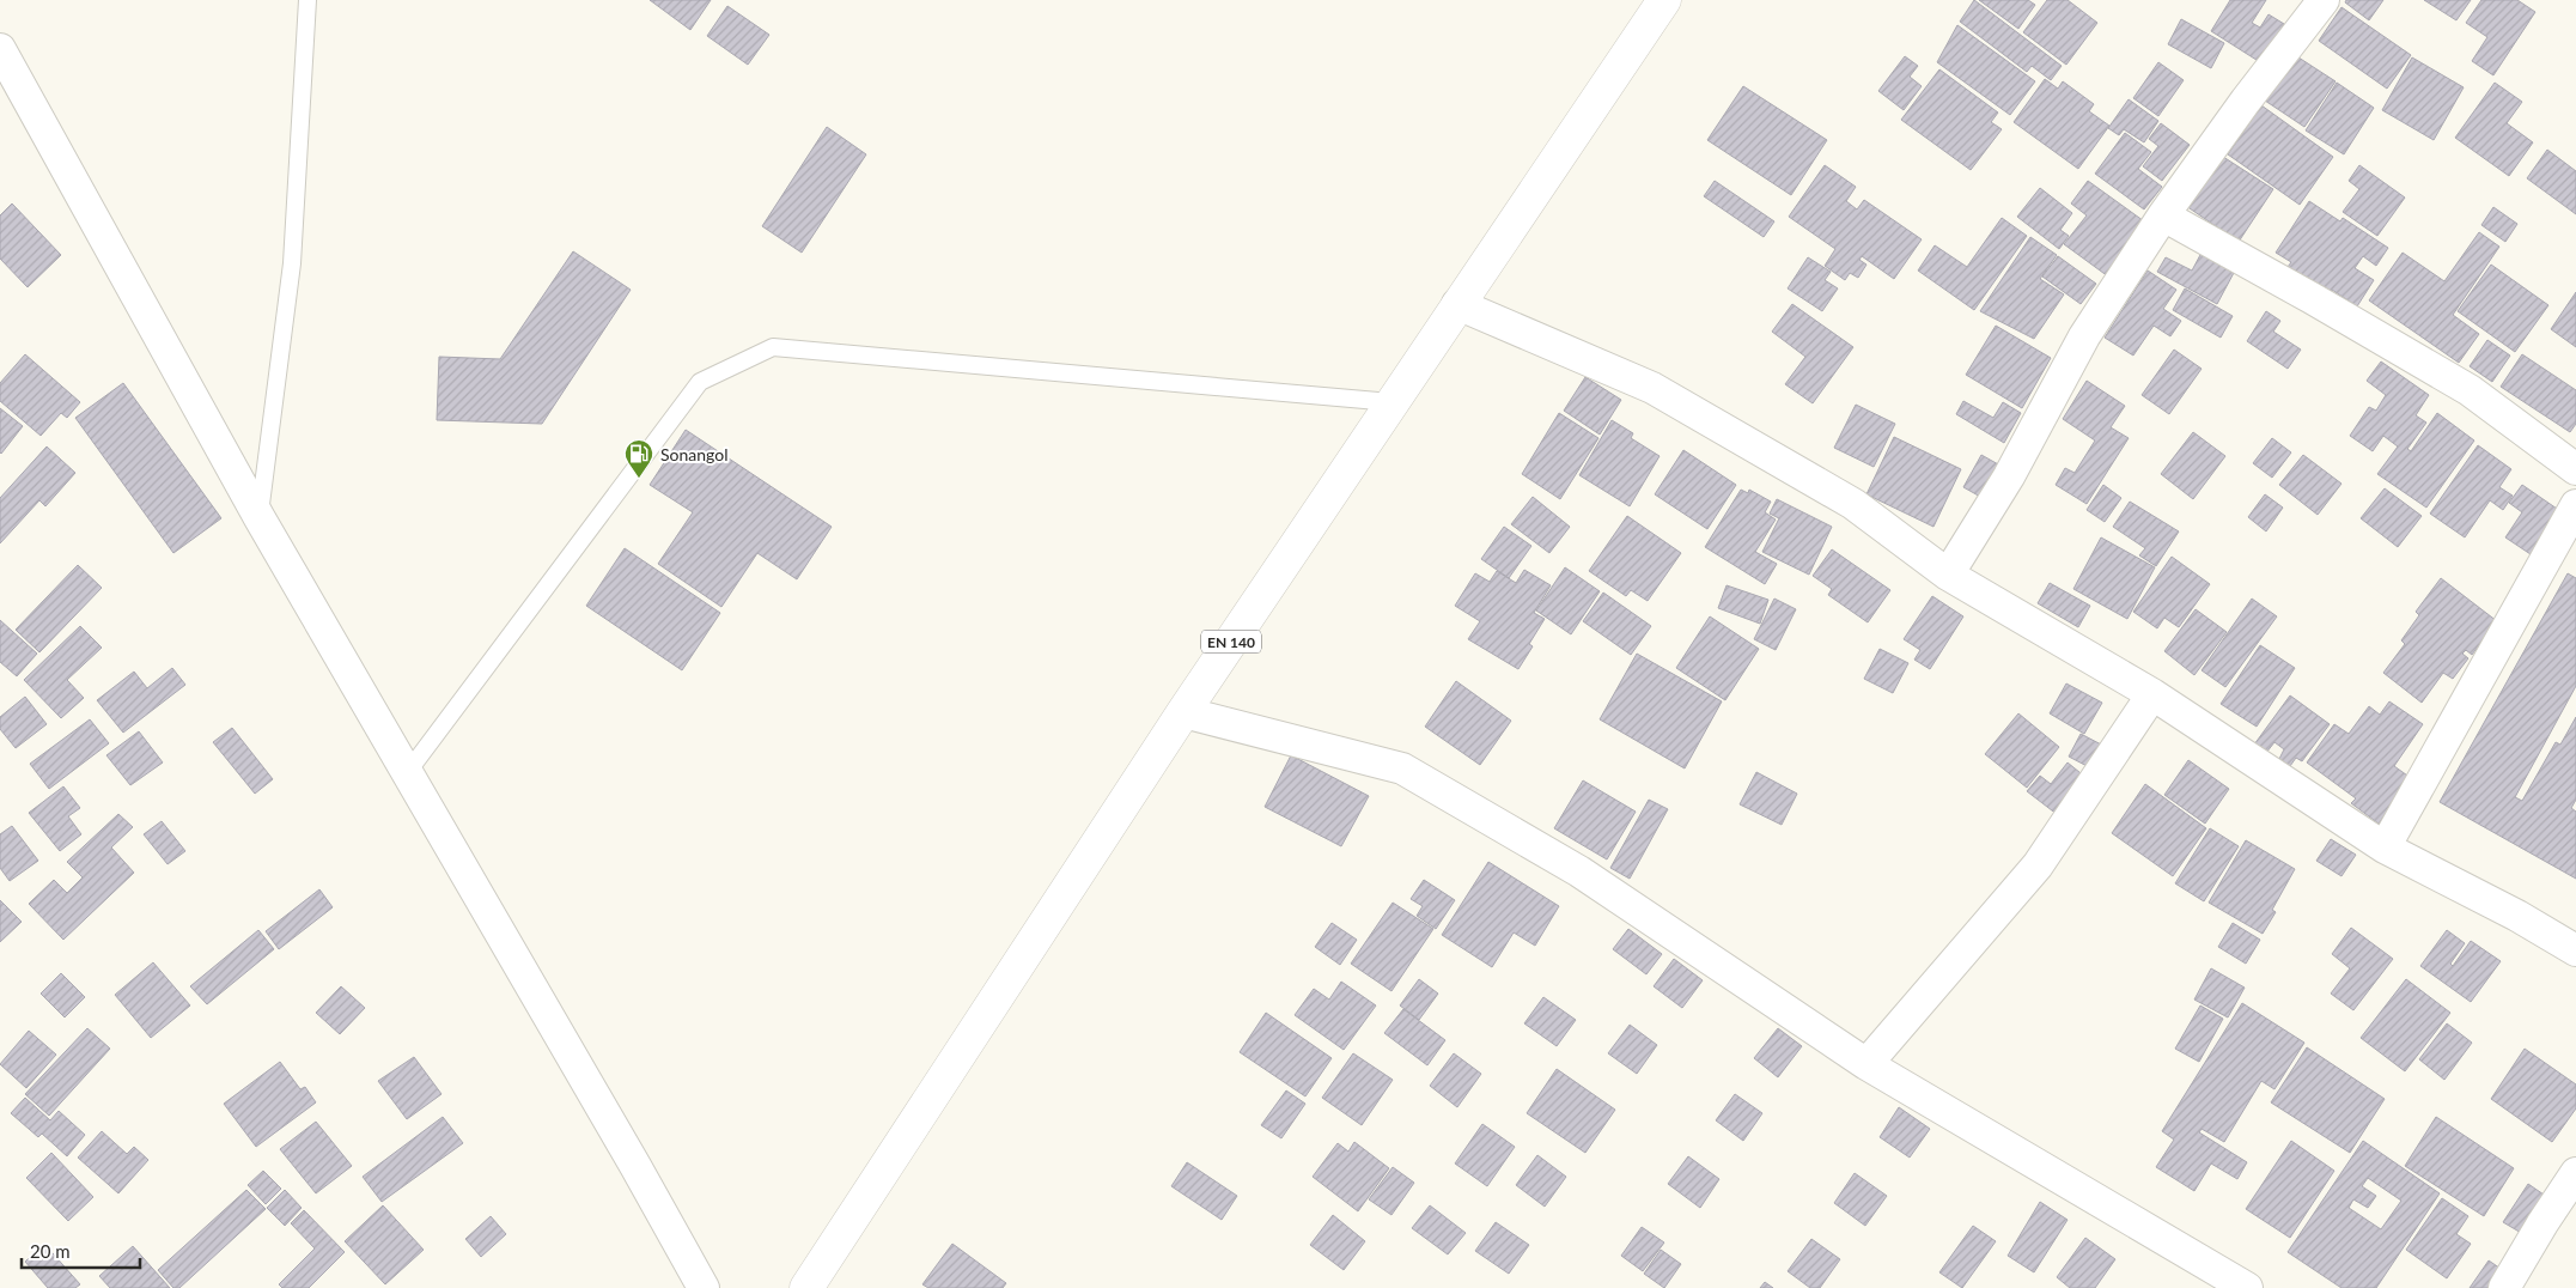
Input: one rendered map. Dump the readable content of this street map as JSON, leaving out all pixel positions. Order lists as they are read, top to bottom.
{
  "streets": {
    "main road": ["EN 140"]
  },
  "places": {
    "fuel station": ["Sonangol"]
  },
  "scale_bar": "20 m"
}
